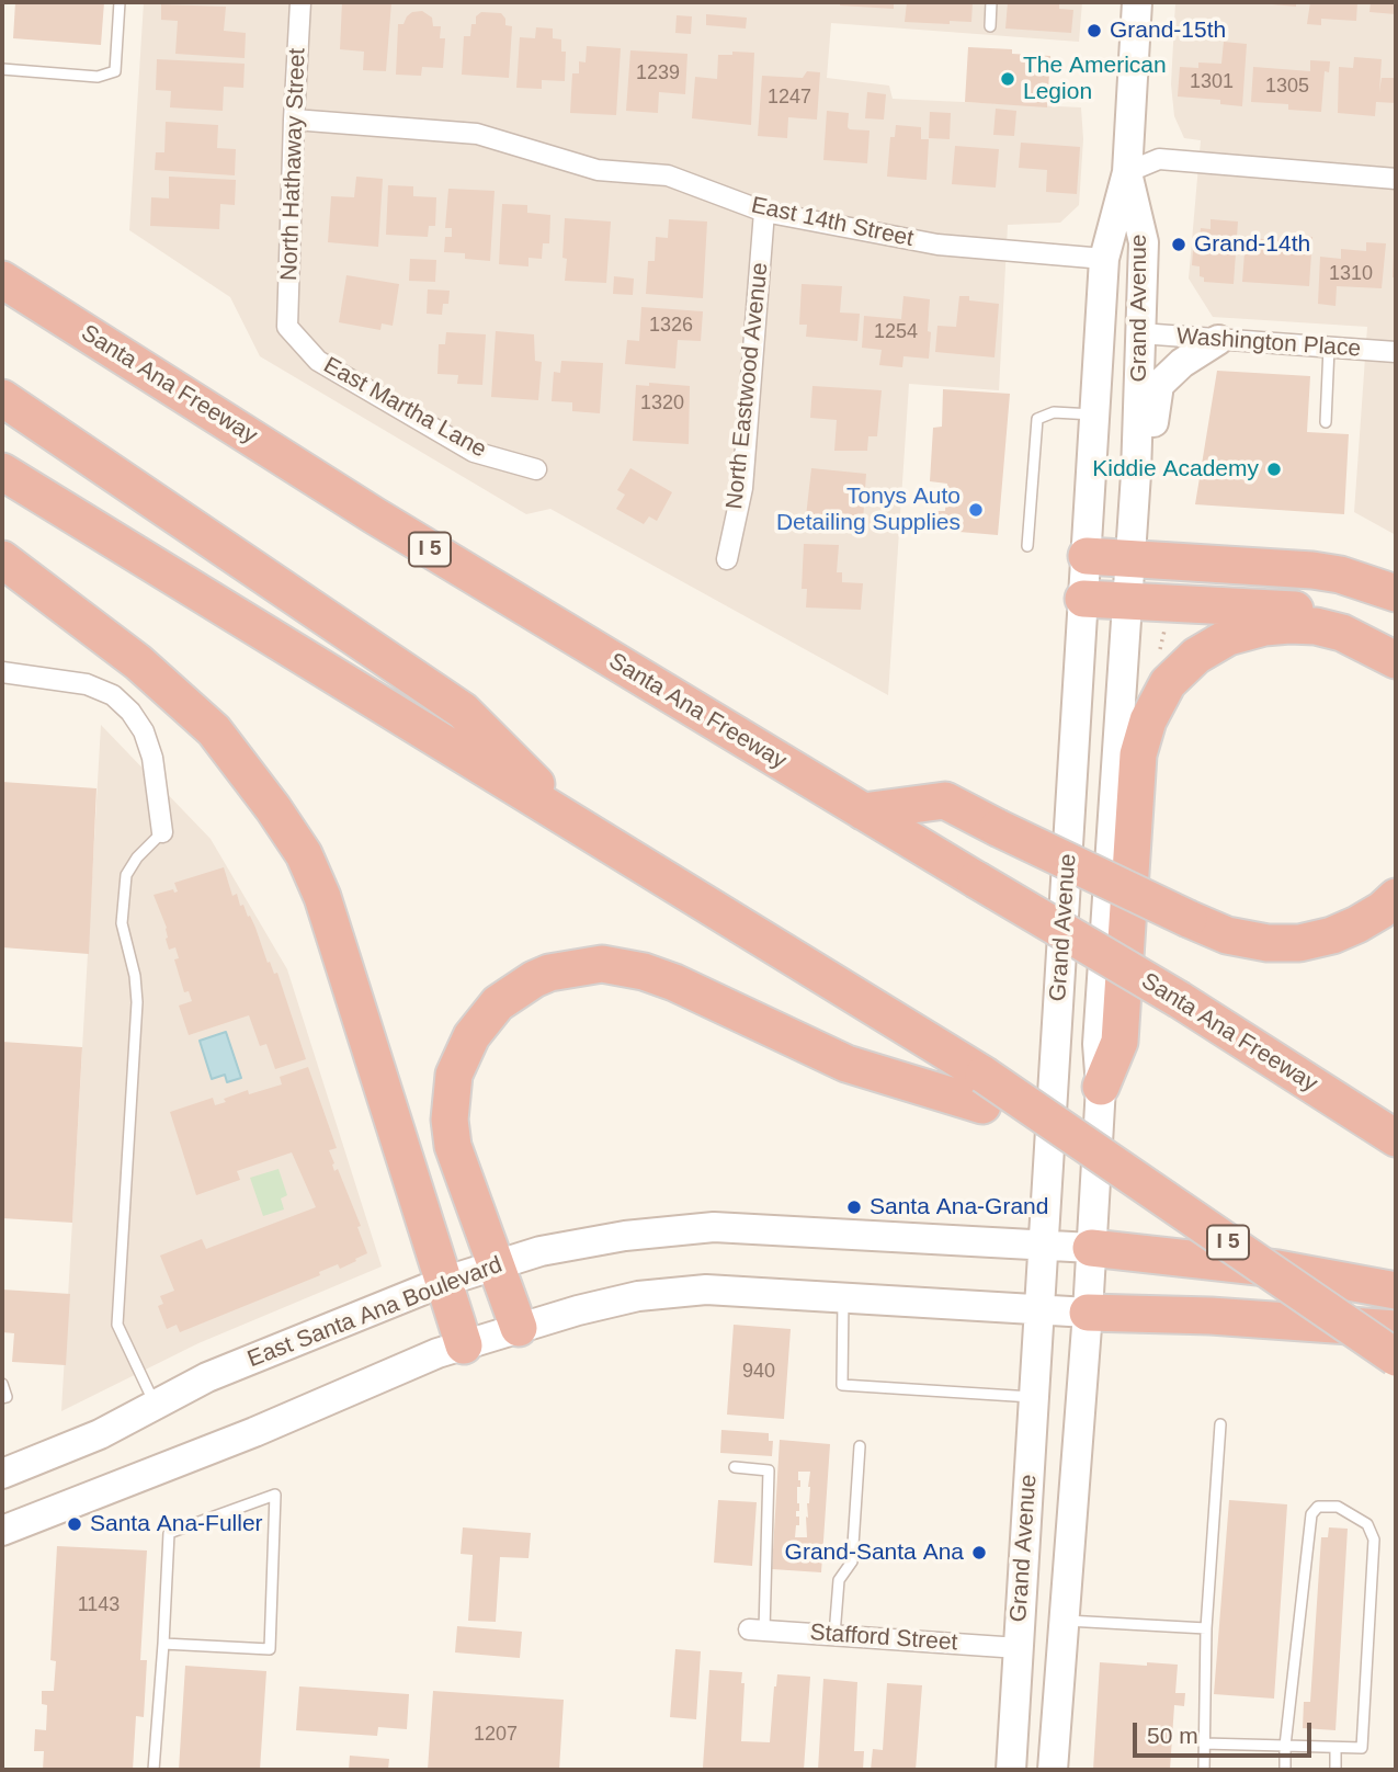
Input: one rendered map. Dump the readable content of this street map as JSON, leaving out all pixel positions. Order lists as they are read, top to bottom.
{
  "streets": {
    "highway": ["Santa Ana Freeway", "I 5"],
    "main road": ["Grand Avenue", "East Santa Ana Boulevard"],
    "street": [
      "North Hathaway Street",
      "East 14th Street",
      "Washington Place",
      "North Eastwood Avenue",
      "East Martha Lane",
      "Stafford Street"
    ]
  },
  "crossings": [
    ["North Hathaway Street", "East 14th Street"],
    ["North Hathaway Street", "East Martha Lane"],
    ["East 14th Street", "Grand Avenue"],
    ["East 14th Street", "North Eastwood Avenue"],
    ["Grand Avenue", "Washington Place"],
    ["Grand Avenue", "East Santa Ana Boulevard"],
    ["Grand Avenue", "Stafford Street"]
  ],
  "places": [
    "Grand-15th",
    "The American Legion",
    "Grand-14th",
    "Kiddie Academy",
    "Tonys Auto Detailing Supplies",
    "Santa Ana-Grand",
    "Santa Ana-Fuller",
    "Grand-Santa Ana"
  ],
  "house_numbers": [
    "1239",
    "1301",
    "1305",
    "1247",
    "1310",
    "1326",
    "1254",
    "1320",
    "940",
    "1143",
    "1207"
  ],
  "scale_bar": "50 m"
}
